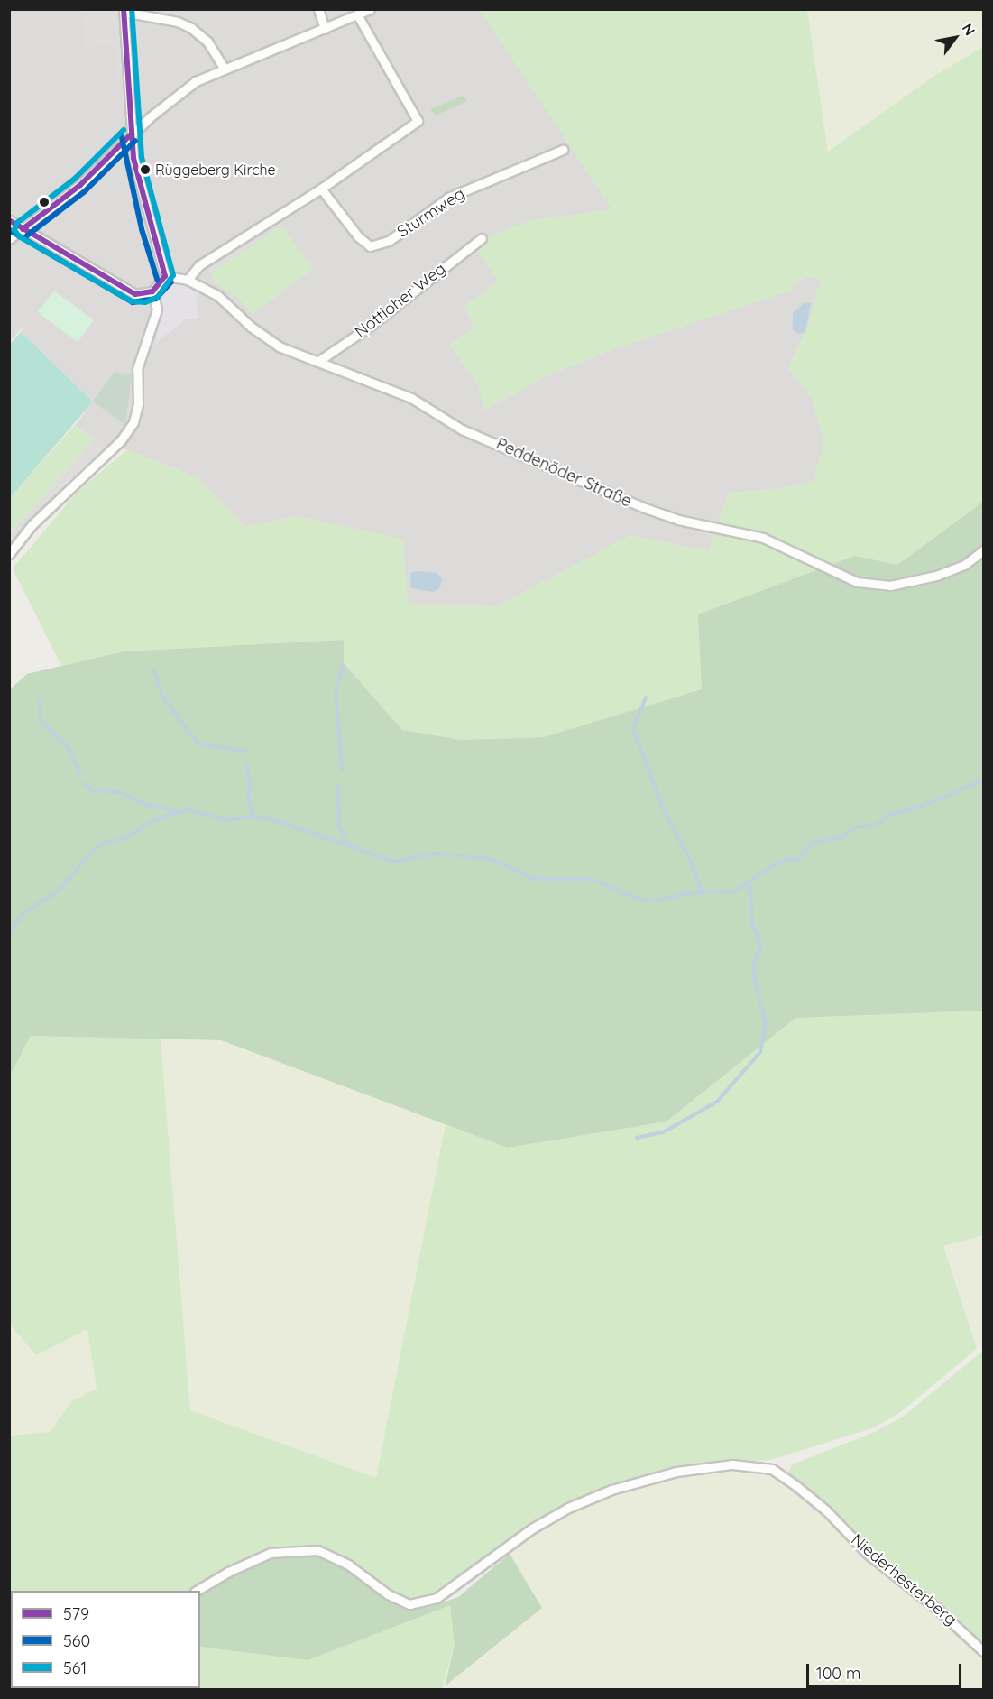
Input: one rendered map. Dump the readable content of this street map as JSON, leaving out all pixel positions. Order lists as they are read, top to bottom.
{
  "streets": {
    "street": [
      "Sturmweg",
      "Nottloher Weg",
      "Peddenöder Straße",
      "Niederhesterberg"
    ]
  },
  "crossings": [
    ["Nottloher Weg", "Peddenöder Straße"]
  ],
  "places": ["Rüggeberg Kirche"],
  "lines": ["transit line 579", "transit line 561", "transit line 560"],
  "legend": ["579", "560", "561"],
  "scale_bar": "100 m",
  "north": "top right"
}
